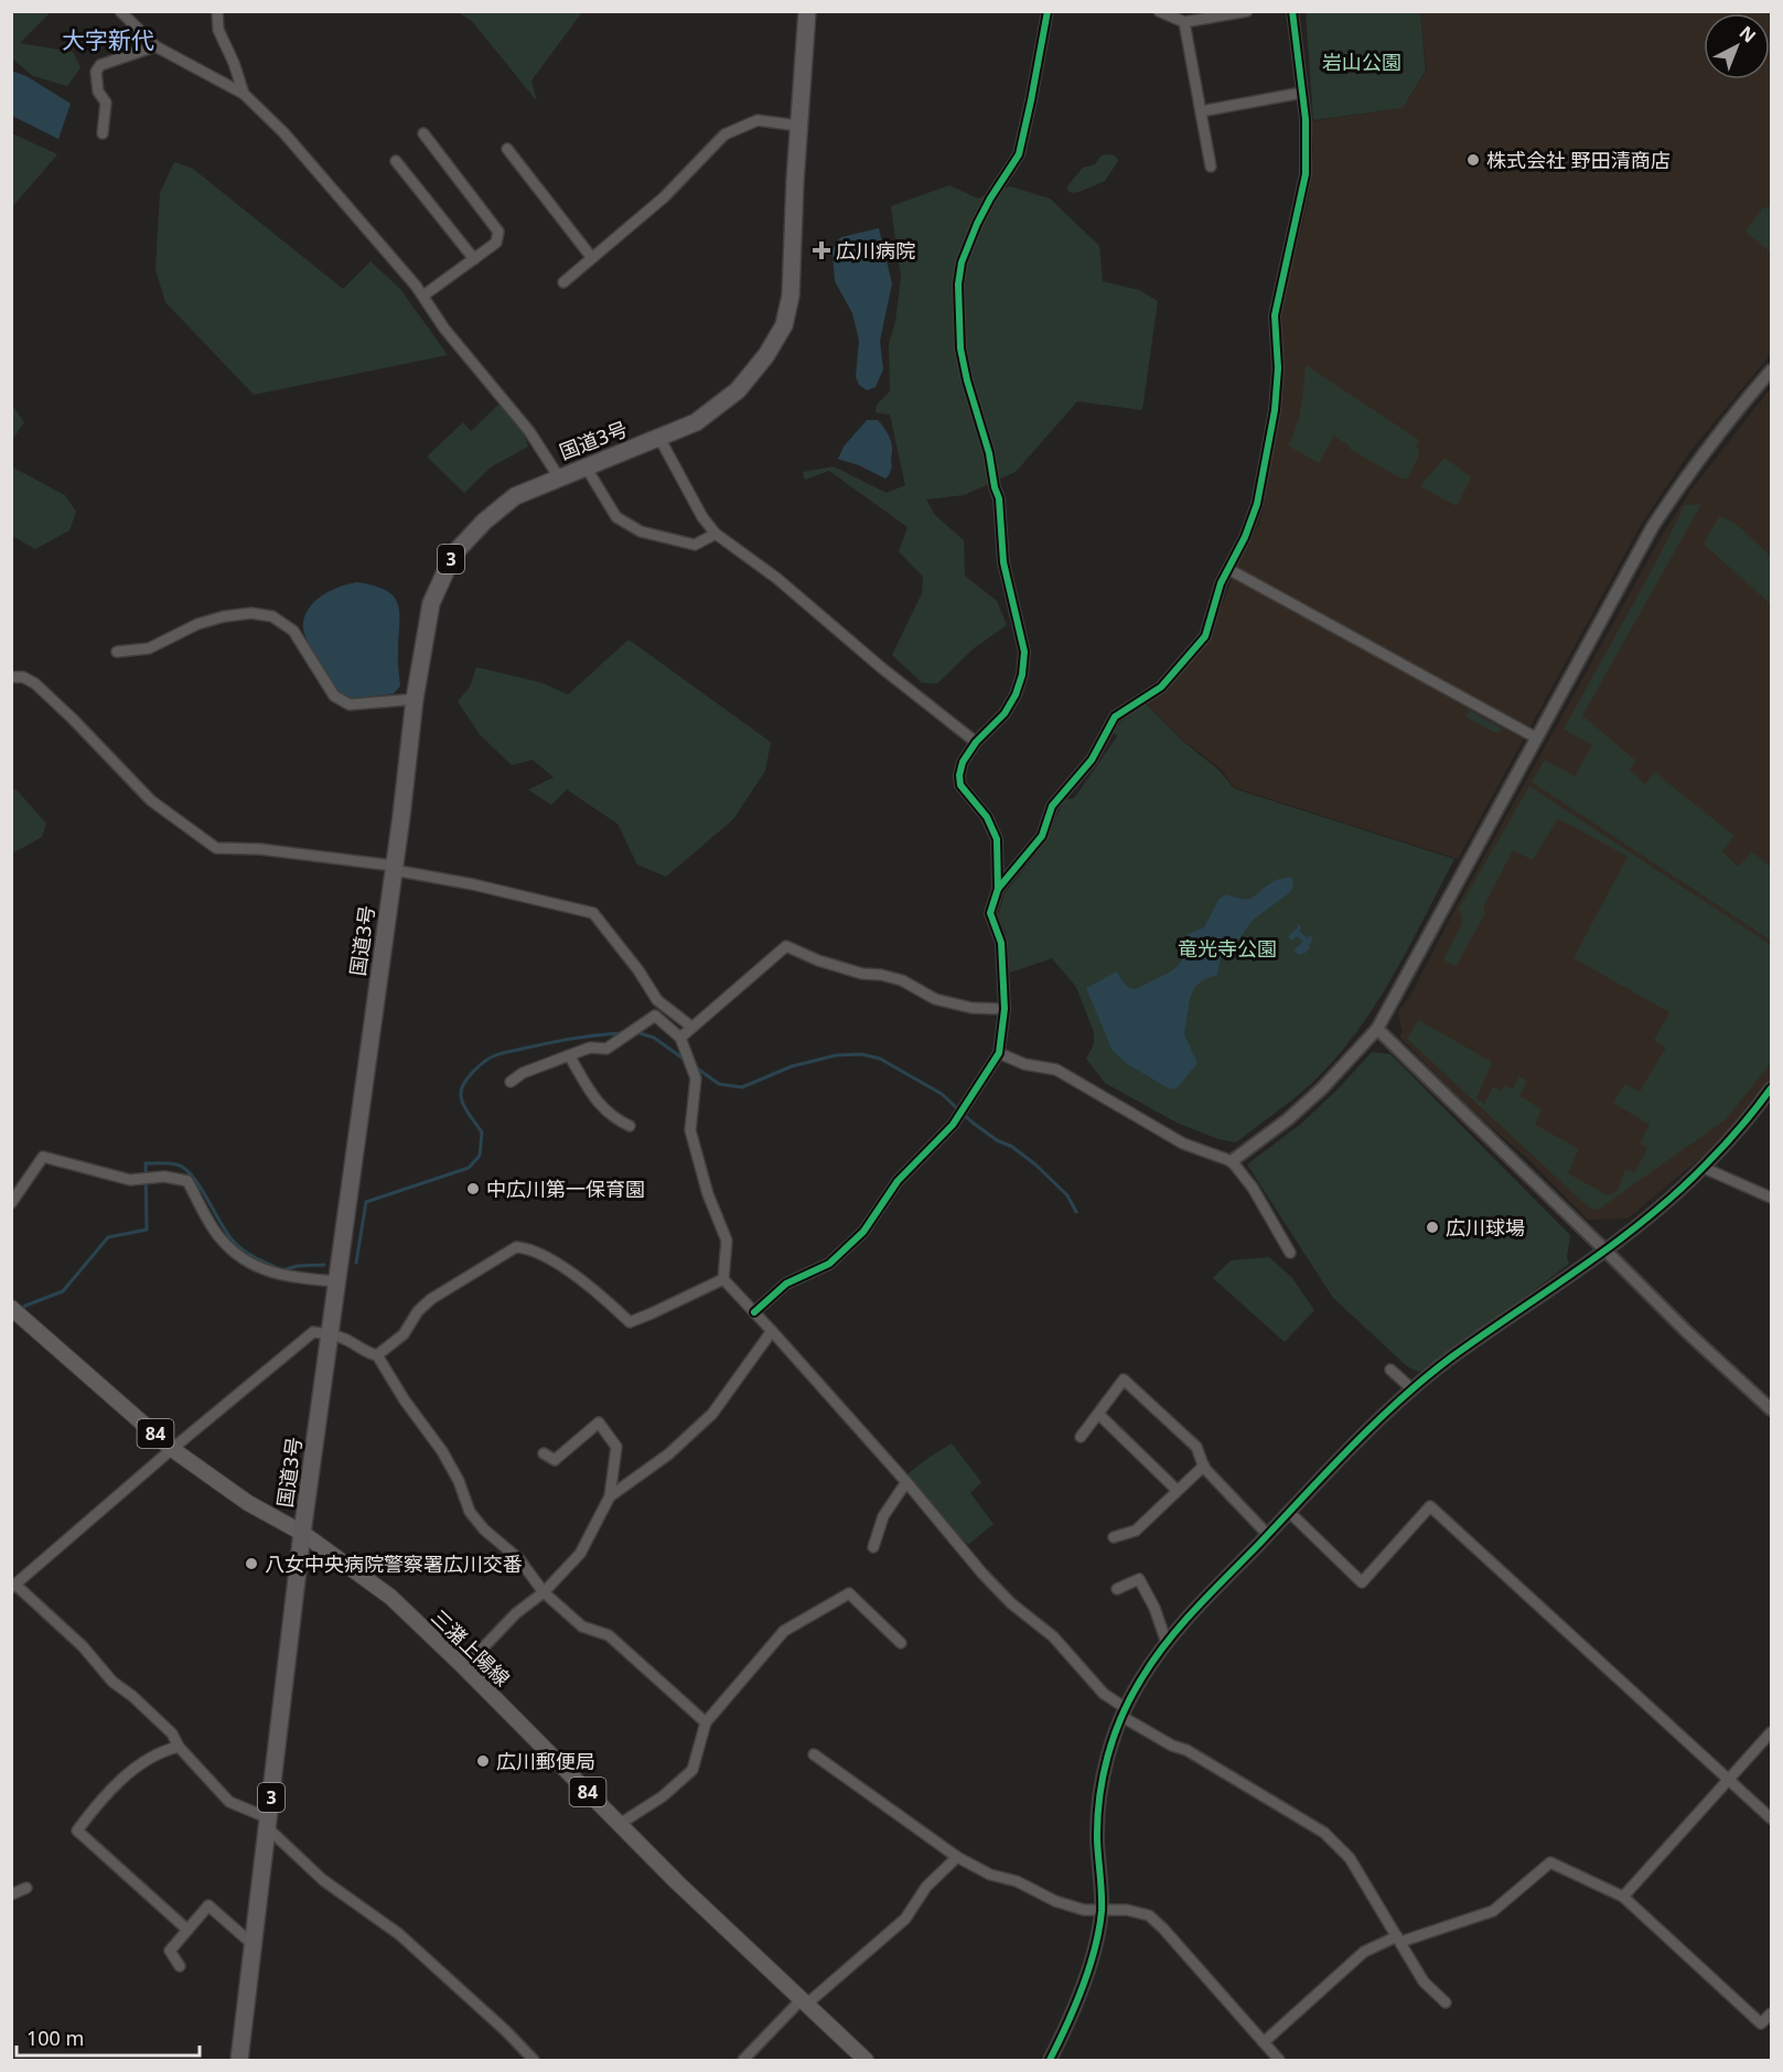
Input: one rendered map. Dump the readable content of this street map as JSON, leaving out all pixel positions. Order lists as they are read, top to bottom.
{
  "streets": {
    "highway": ["国道3号", "3"],
    "main road": ["84", "三潴上陽線"]
  },
  "crossings": [
    ["国道3号", "三潴上陽線"]
  ],
  "districts": ["大字新代"],
  "parks": ["岩山公園", "竜光寺公園"],
  "places": {
    "other": [
      "株式会社 野田清商店",
      "中広川第一保育園",
      "広川球場",
      "八女中央病院警察署広川交番",
      "広川郵便局"
    ],
    "health": ["広川病院"]
  },
  "scale_bar": "100 m",
  "north": "top right"
}
